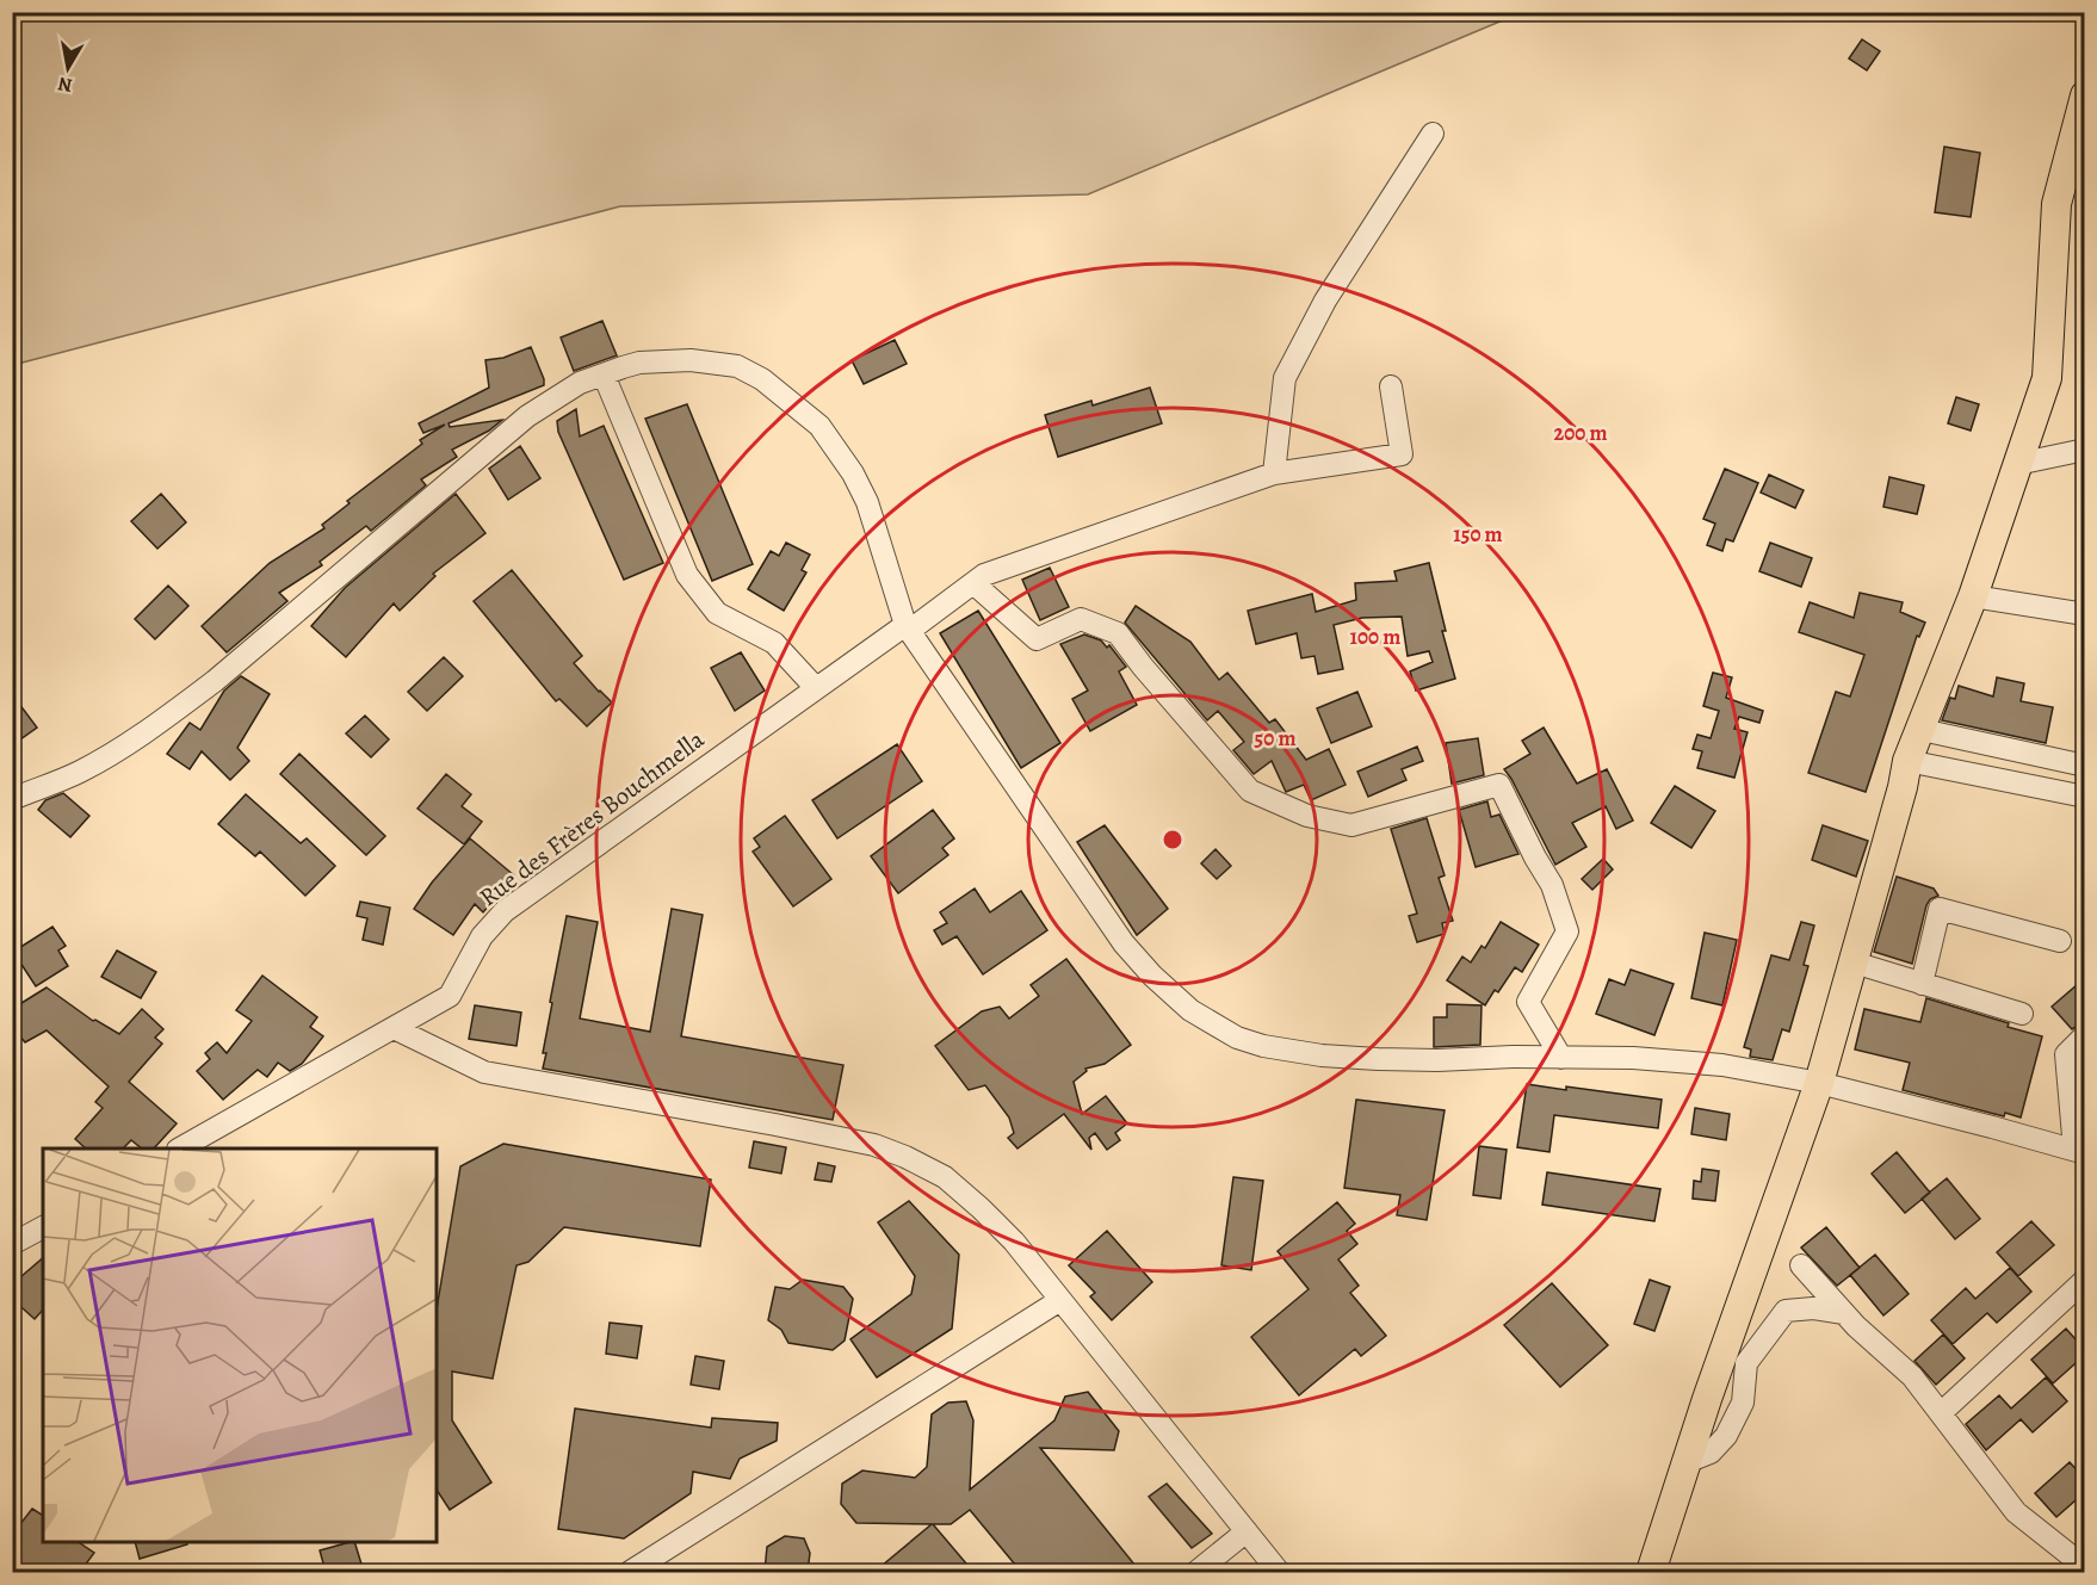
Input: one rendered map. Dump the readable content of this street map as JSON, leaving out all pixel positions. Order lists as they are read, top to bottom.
{
  "streets": {
    "street": ["Rue des Frères Bouchmella"]
  },
  "north": "bottom",
  "rings": [
    "200 m",
    "150 m",
    "100 m",
    "50 m"
  ]
}
